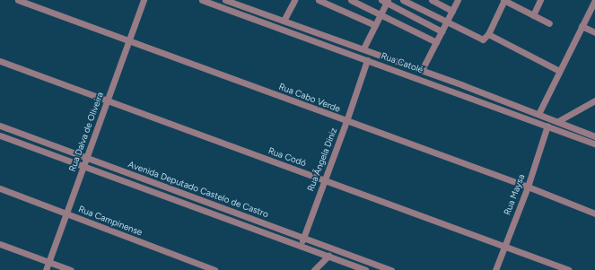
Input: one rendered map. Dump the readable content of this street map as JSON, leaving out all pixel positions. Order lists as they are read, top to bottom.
{
  "streets": {
    "street": [
      "Rua Catolé",
      "Rua Cabo Verde",
      "Rua Dalva de Oliveira",
      "Rua Codó",
      "Rua Ângela Diniz",
      "Avenida Deputado Castelo de Castro",
      "Rua Maysa",
      "Rua Campinense"
    ]
  },
  "crossings": [
    ["Rua Catolé", "Rua Ângela Diniz"],
    ["Rua Catolé", "Rua Maysa"],
    ["Rua Cabo Verde", "Rua Dalva de Oliveira"],
    ["Rua Cabo Verde", "Rua Ângela Diniz"],
    ["Rua Cabo Verde", "Rua Maysa"],
    ["Rua Dalva de Oliveira", "Rua Codó"],
    ["Rua Dalva de Oliveira", "Avenida Deputado Castelo de Castro"],
    ["Rua Dalva de Oliveira", "Rua Campinense"],
    ["Rua Codó", "Rua Ângela Diniz"],
    ["Rua Codó", "Rua Maysa"],
    ["Rua Ângela Diniz", "Avenida Deputado Castelo de Castro"]
  ]
}
